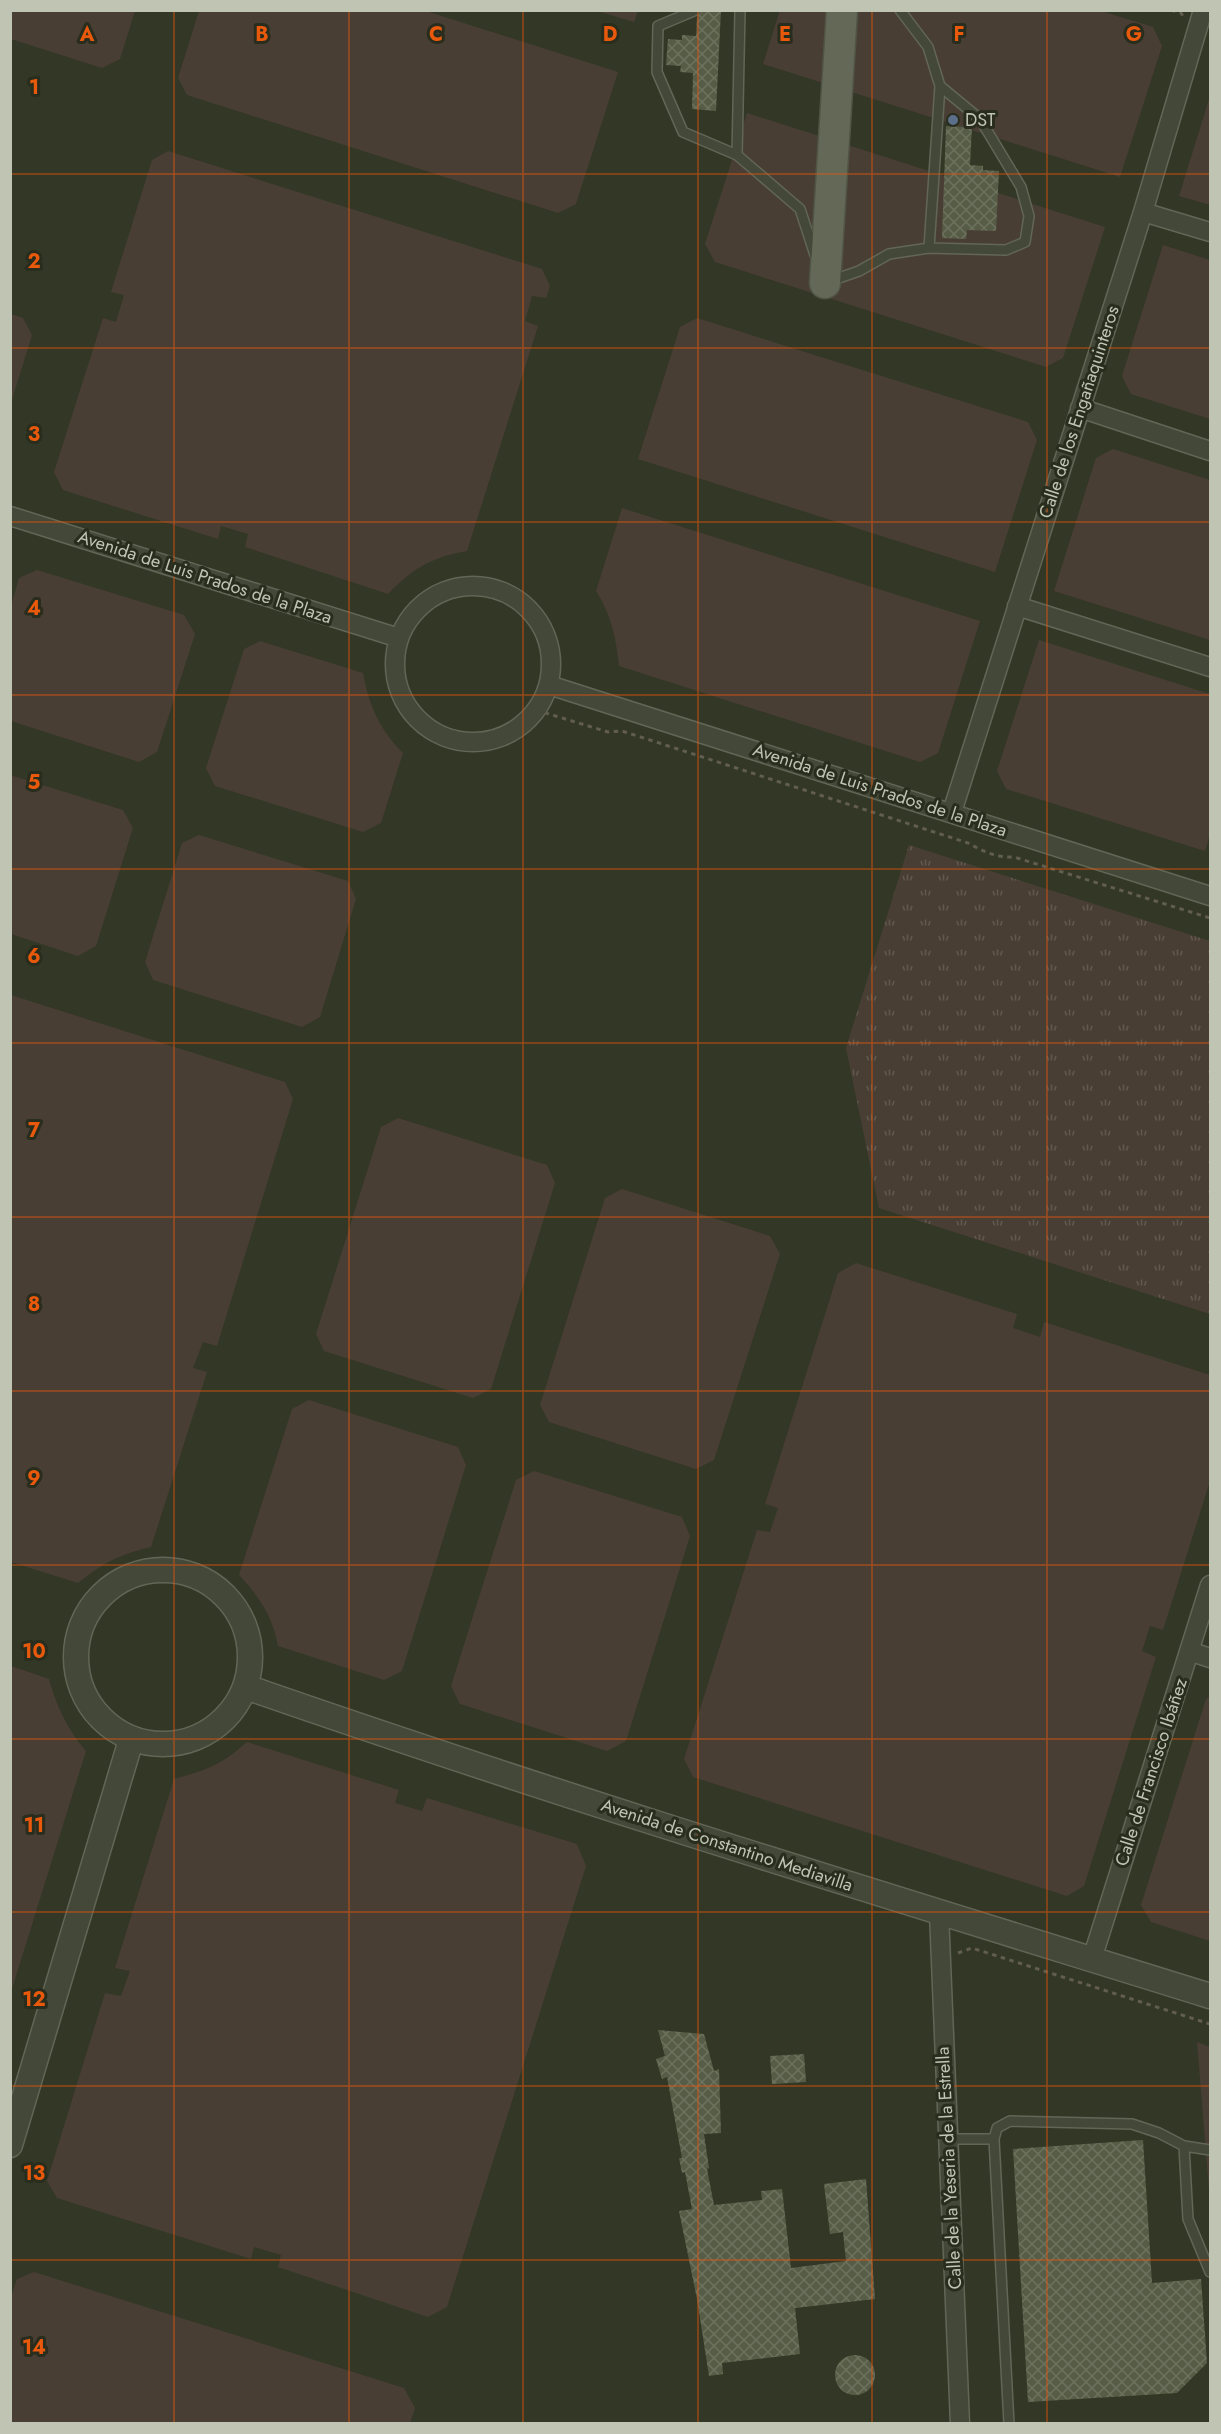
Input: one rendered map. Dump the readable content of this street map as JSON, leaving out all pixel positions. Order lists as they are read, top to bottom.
{
  "streets": {
    "street": [
      "Calle de los Engañaquinteros",
      "Avenida de Luis Prados de la Plaza",
      "Calle de Francisco Ibáñez",
      "Avenida de Constantino Mediavilla",
      "Calle de la Yeseria de la Estrella"
    ]
  },
  "crossings": [
    ["Calle de los Engañaquinteros", "Avenida de Luis Prados de la Plaza"],
    ["Calle de Francisco Ibáñez", "Avenida de Constantino Mediavilla"],
    ["Avenida de Constantino Mediavilla", "Calle de la Yeseria de la Estrella"]
  ],
  "places": ["DST"],
  "grid": {
    "columns": [
      "A",
      "B",
      "C",
      "D",
      "E",
      "F",
      "G"
    ],
    "rows": [
      "1",
      "2",
      "3",
      "4",
      "5",
      "6",
      "7",
      "8",
      "9",
      "10",
      "11",
      "12",
      "13",
      "14"
    ]
  }
}
